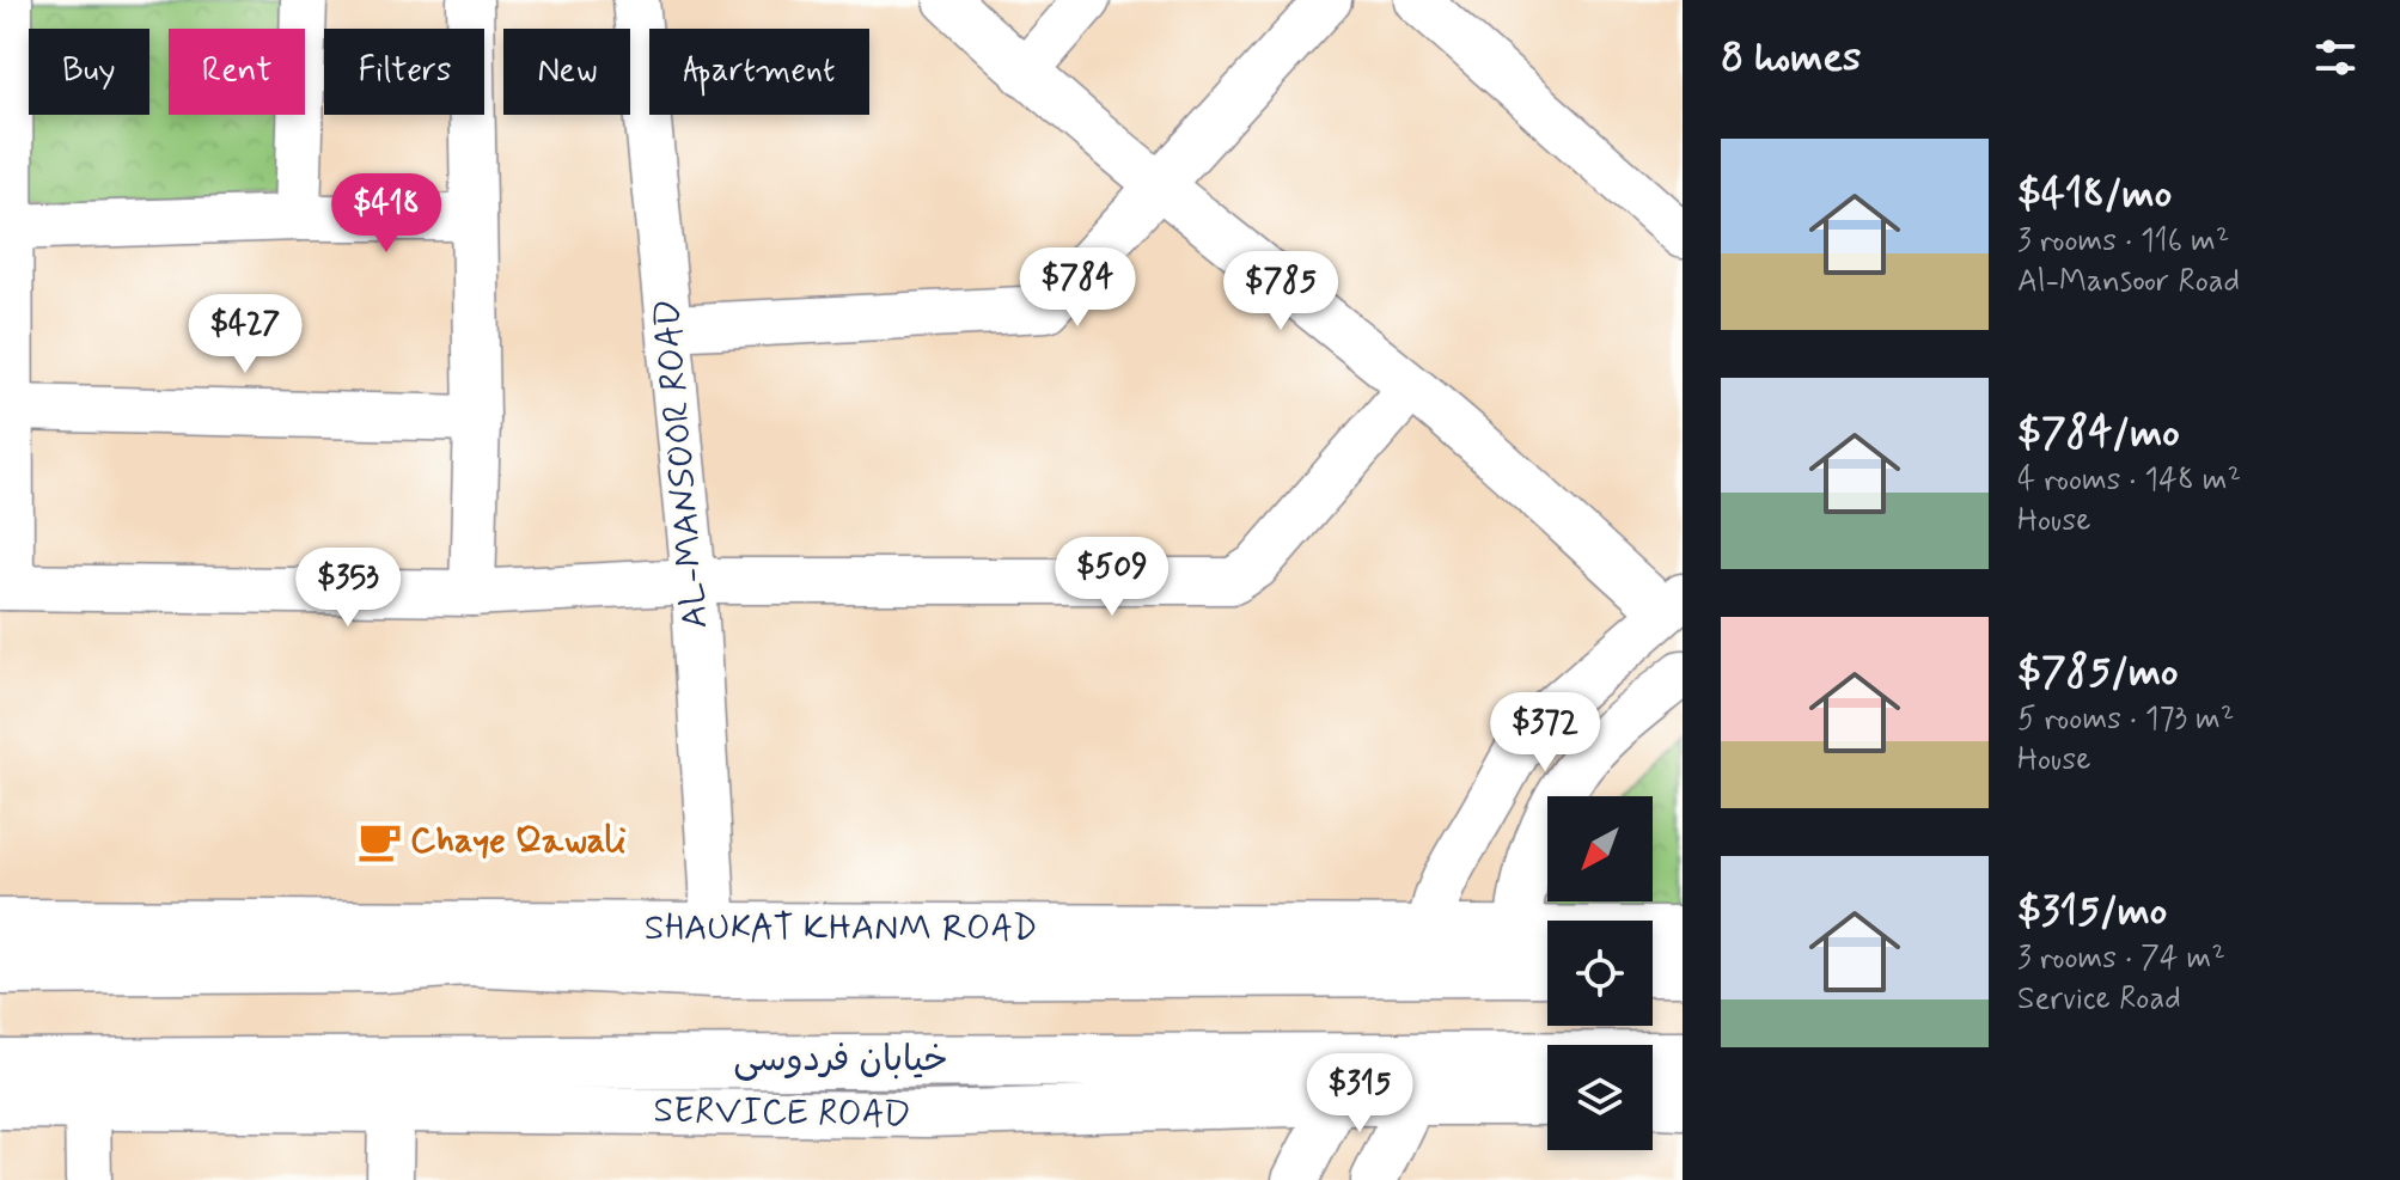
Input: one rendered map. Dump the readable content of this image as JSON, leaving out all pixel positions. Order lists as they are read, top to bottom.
{
  "streets": {
    "main road": ["خیابان فردوسی"],
    "street": ["AL-MANSOOR ROAD", "SHAUKAT KHANM ROAD", "SERVICE ROAD"]
  },
  "crossings": [
    ["AL-MANSOOR ROAD", "SHAUKAT KHANM ROAD"],
    ["خیابان فردوسی", "SERVICE ROAD"]
  ],
  "places": {
    "cafe": ["Chaye Qawali"]
  },
  "north": "bottom left",
  "page": {
    "heading": "8 homes",
    "chip": [
      "Buy",
      "Rent",
      "Filters",
      "New",
      "Apartment"
    ],
    "list": [
      {
        "name": "$418/mo",
        "note": "3 rooms · 116 m² · Al-Mansoor Road"
      },
      {
        "name": "$784/mo",
        "note": "4 rooms · 148 m² · House"
      },
      {
        "name": "$785/mo",
        "note": "5 rooms · 173 m² · House"
      },
      {
        "name": "$315/mo",
        "note": "3 rooms · 74 m² · Service Road"
      }
    ],
    "price": [
      "$418",
      "$784",
      "$785",
      "$427",
      "$509",
      "$353",
      "$372",
      "$315"
    ]
  }
}
